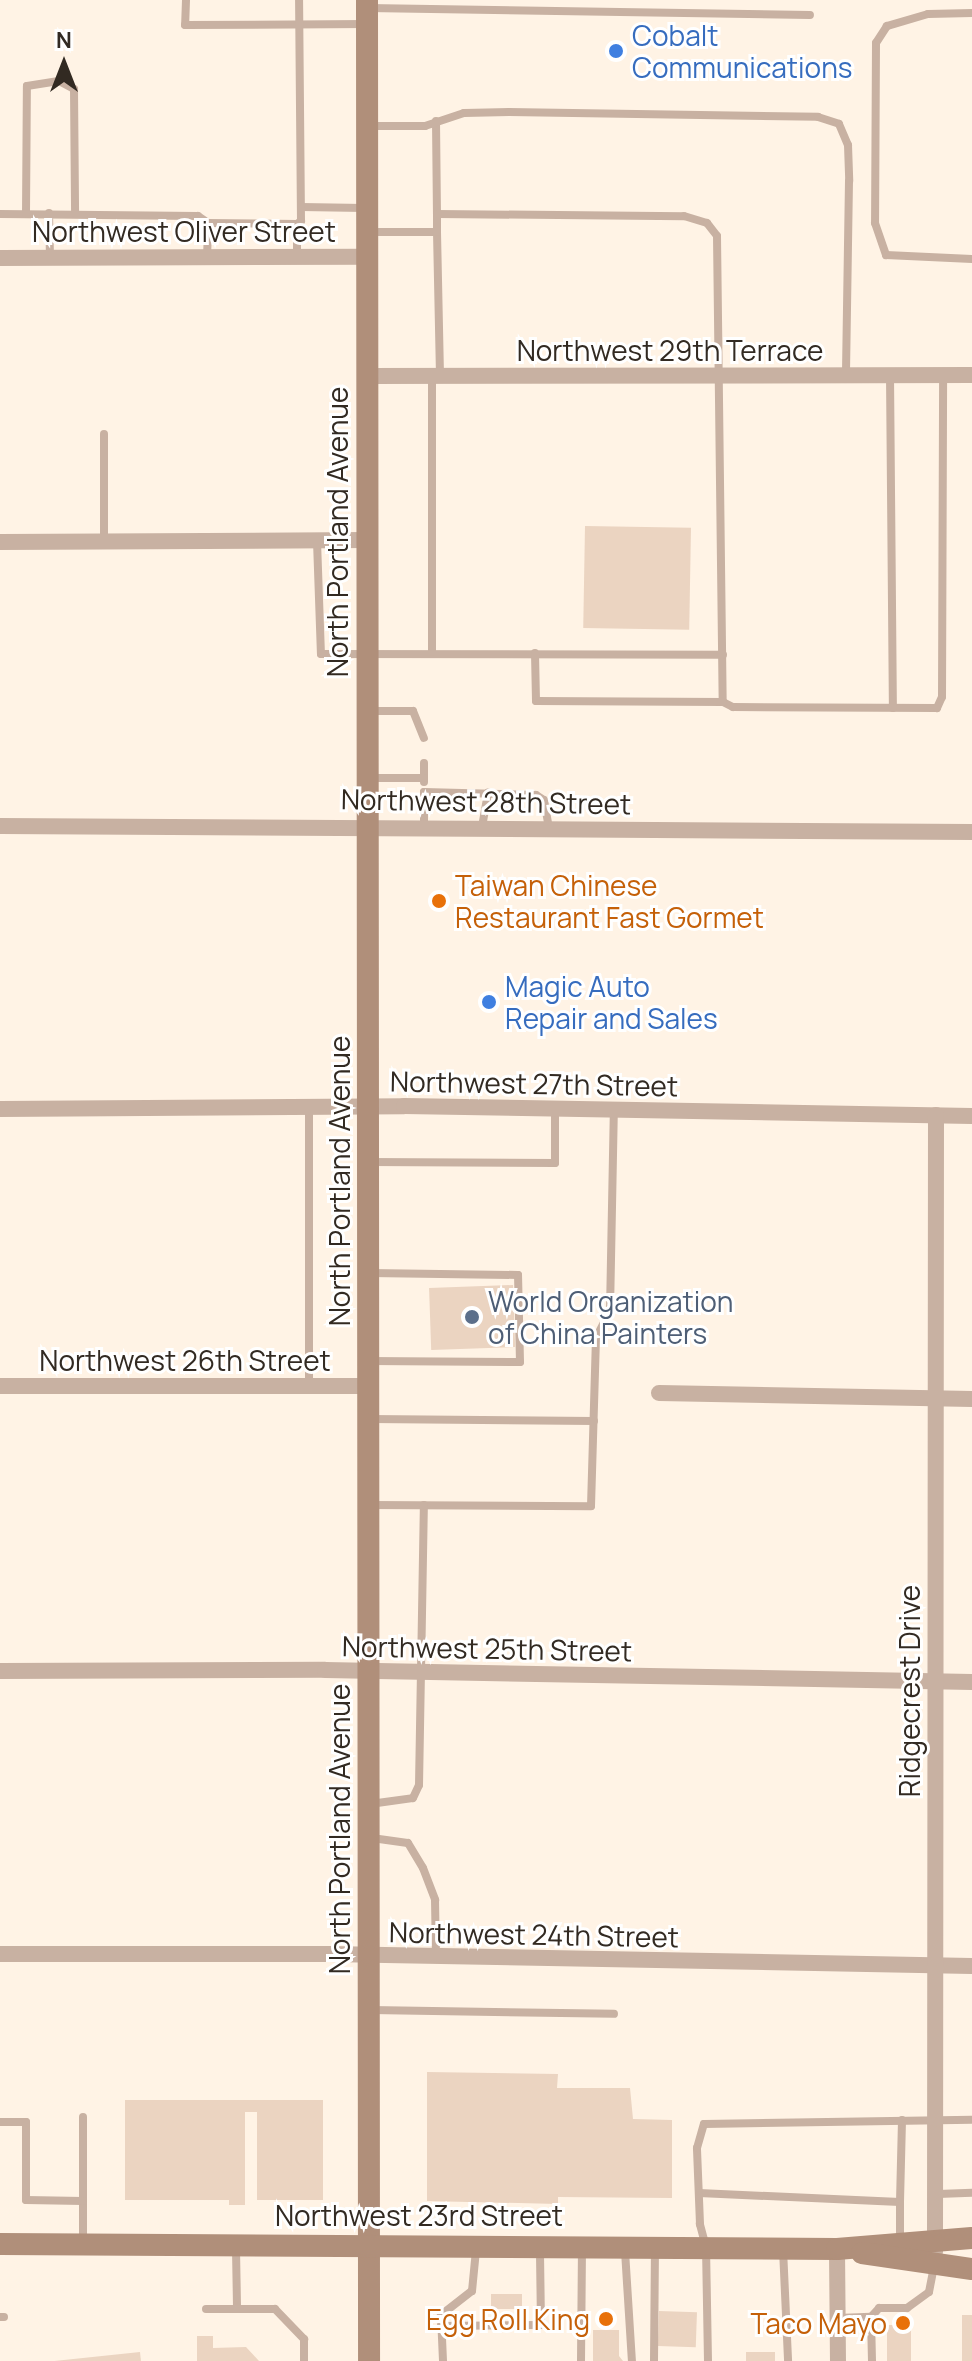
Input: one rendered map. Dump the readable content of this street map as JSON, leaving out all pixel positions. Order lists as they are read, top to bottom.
{
  "streets": {
    "main road": ["North Portland Avenue", "Northwest 23rd Street"],
    "street": [
      "Northwest Oliver Street",
      "Northwest 29th Terrace",
      "Northwest 28th Street",
      "Northwest 27th Street",
      "Northwest 26th Street",
      "Northwest 25th Street",
      "Ridgecrest Drive",
      "Northwest 24th Street"
    ]
  },
  "crossings": [
    ["Northwest Oliver Street", "North Portland Avenue"],
    ["Northwest 29th Terrace", "North Portland Avenue"],
    ["North Portland Avenue", "Northwest 28th Street"],
    ["North Portland Avenue", "Northwest 27th Street"],
    ["North Portland Avenue", "Northwest 26th Street"],
    ["North Portland Avenue", "Northwest 25th Street"],
    ["North Portland Avenue", "Northwest 24th Street"],
    ["North Portland Avenue", "Northwest 23rd Street"],
    ["Northwest 27th Street", "Ridgecrest Drive"],
    ["Northwest 25th Street", "Ridgecrest Drive"],
    ["Ridgecrest Drive", "Northwest 24th Street"],
    ["Ridgecrest Drive", "Northwest 23rd Street"]
  ],
  "places": [
    "Cobalt Communications",
    "Taiwan Chinese Restaurant Fast Gormet",
    "Magic Auto Repair and Sales",
    "World Organization of China Painters",
    "Egg Roll King",
    "Taco Mayo"
  ],
  "north": "top"
}
